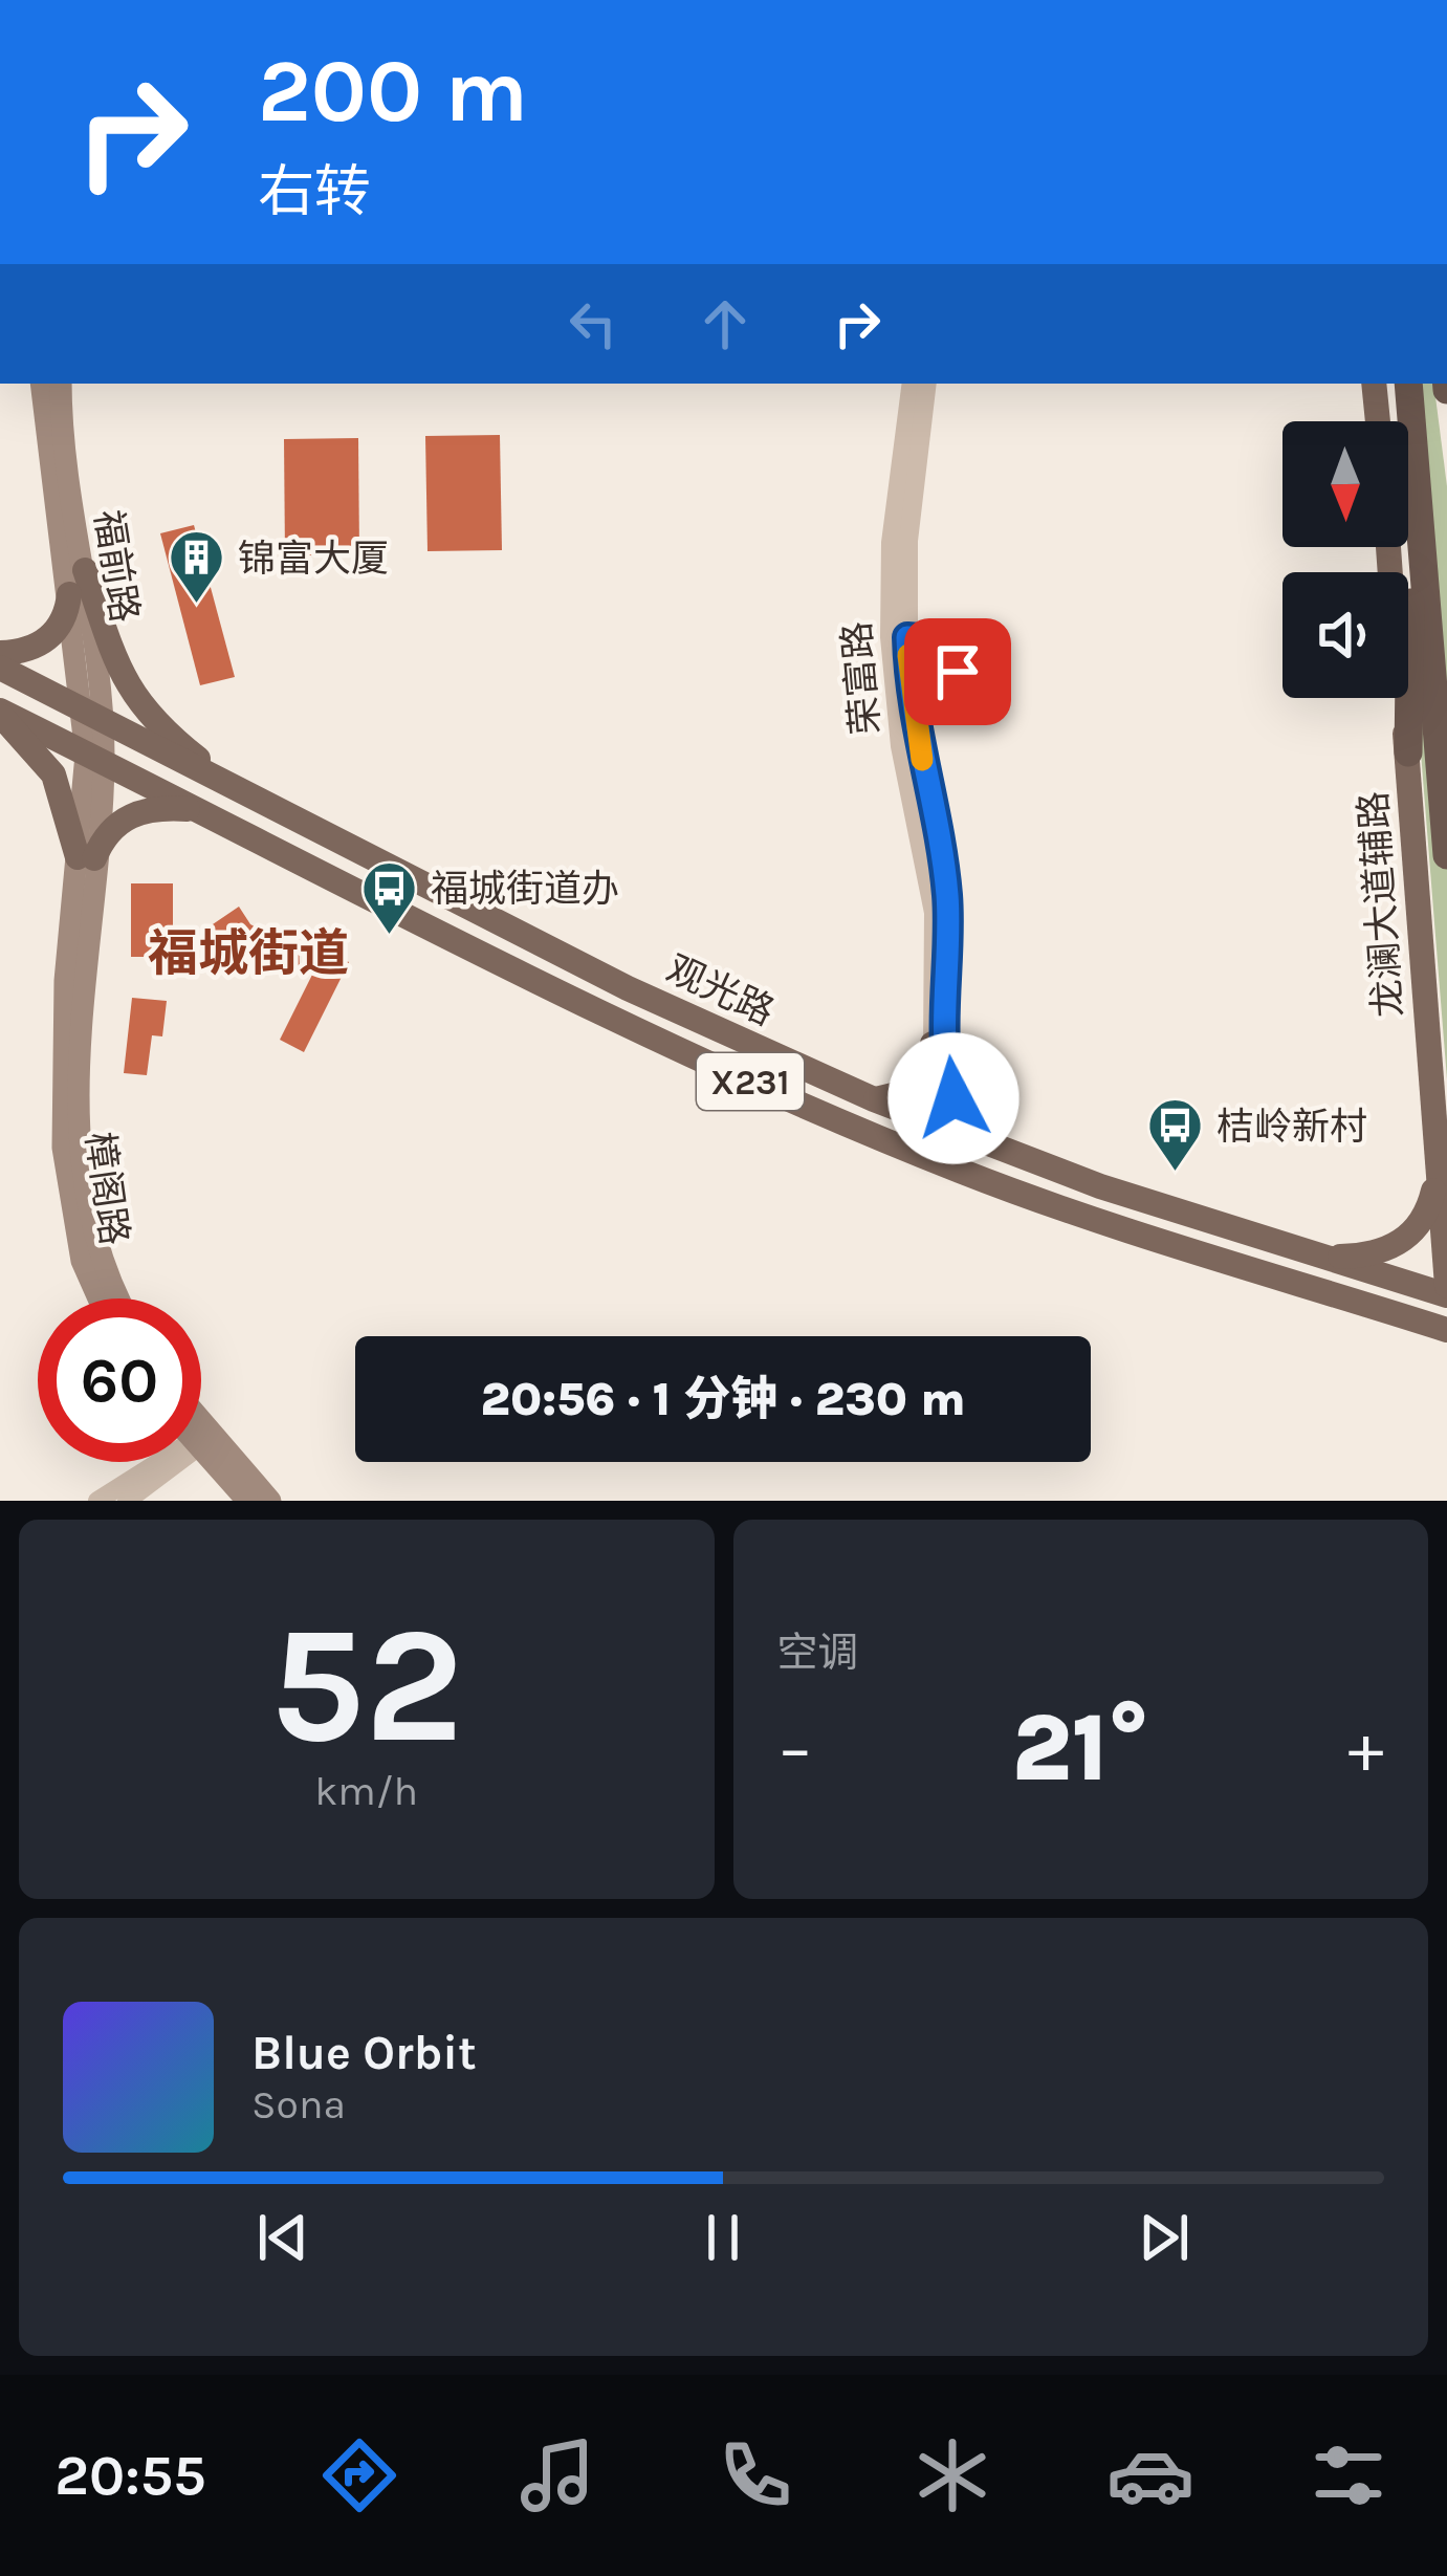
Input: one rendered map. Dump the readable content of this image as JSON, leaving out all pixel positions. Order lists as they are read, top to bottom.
{
  "streets": {
    "main road": [
      "福前路",
      "龙澜大道辅路",
      "观光路",
      "X231",
      "樟阁路"
    ],
    "street": ["荣富路"]
  },
  "crossings": [
    ["福前路", "观光路"],
    ["福前路", "樟阁路"],
    ["龙澜大道辅路", "观光路"],
    ["观光路", "樟阁路"]
  ],
  "districts": ["福城街道"],
  "places": {
    "building": ["锦富大厦"],
    "bus stop": ["福城街道办", "桔岭新村"]
  },
  "north": "bottom",
  "page": {
    "turn": ["200 m", "右转"],
    "limit": "60",
    "trip": "20:56 · 1 分钟 · 230 m",
    "tile": [
      ["52", "km/h"],
      "空调"
    ],
    "heat": ["−", "21°", "+"],
    "song": ["Blue Orbit", "Sona"],
    "tabs": "20:55"
  }
}
